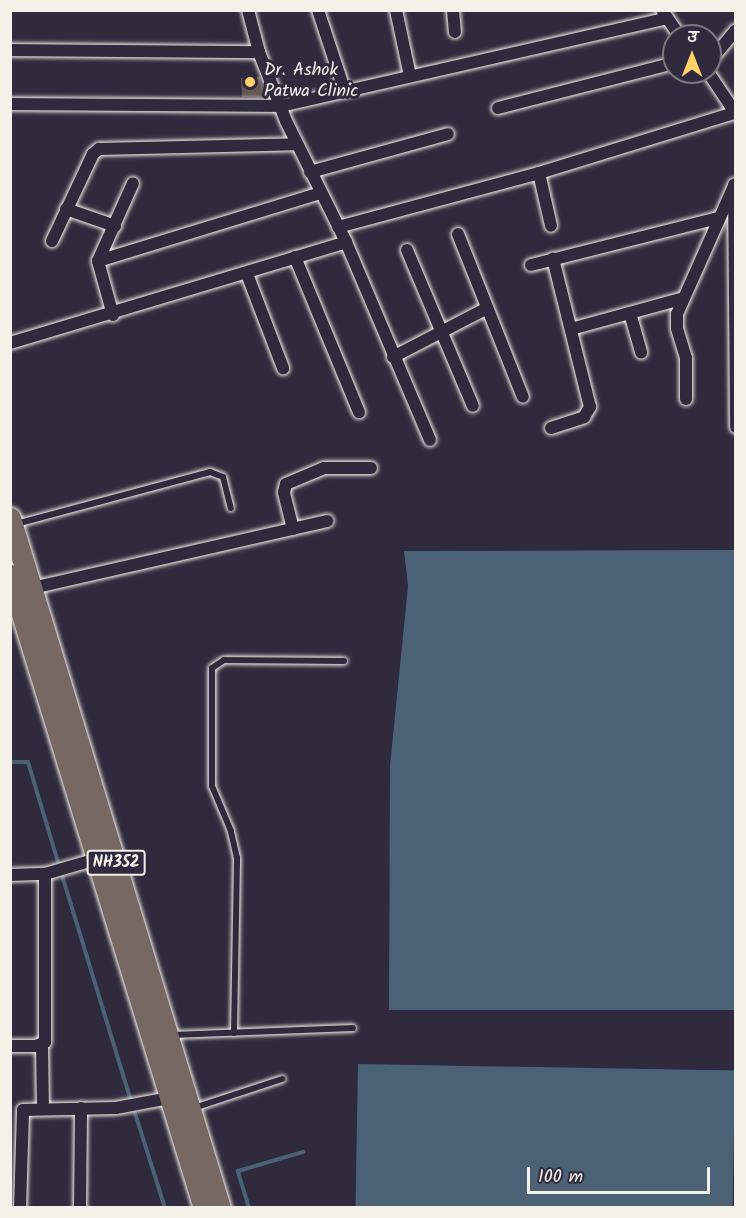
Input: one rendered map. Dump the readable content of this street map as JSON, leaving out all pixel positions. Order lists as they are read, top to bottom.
{
  "streets": {
    "highway": ["NH352"]
  },
  "places": ["Dr. Ashok Patwa Clinic"],
  "scale_bar": "100 m",
  "north": "top"
}
